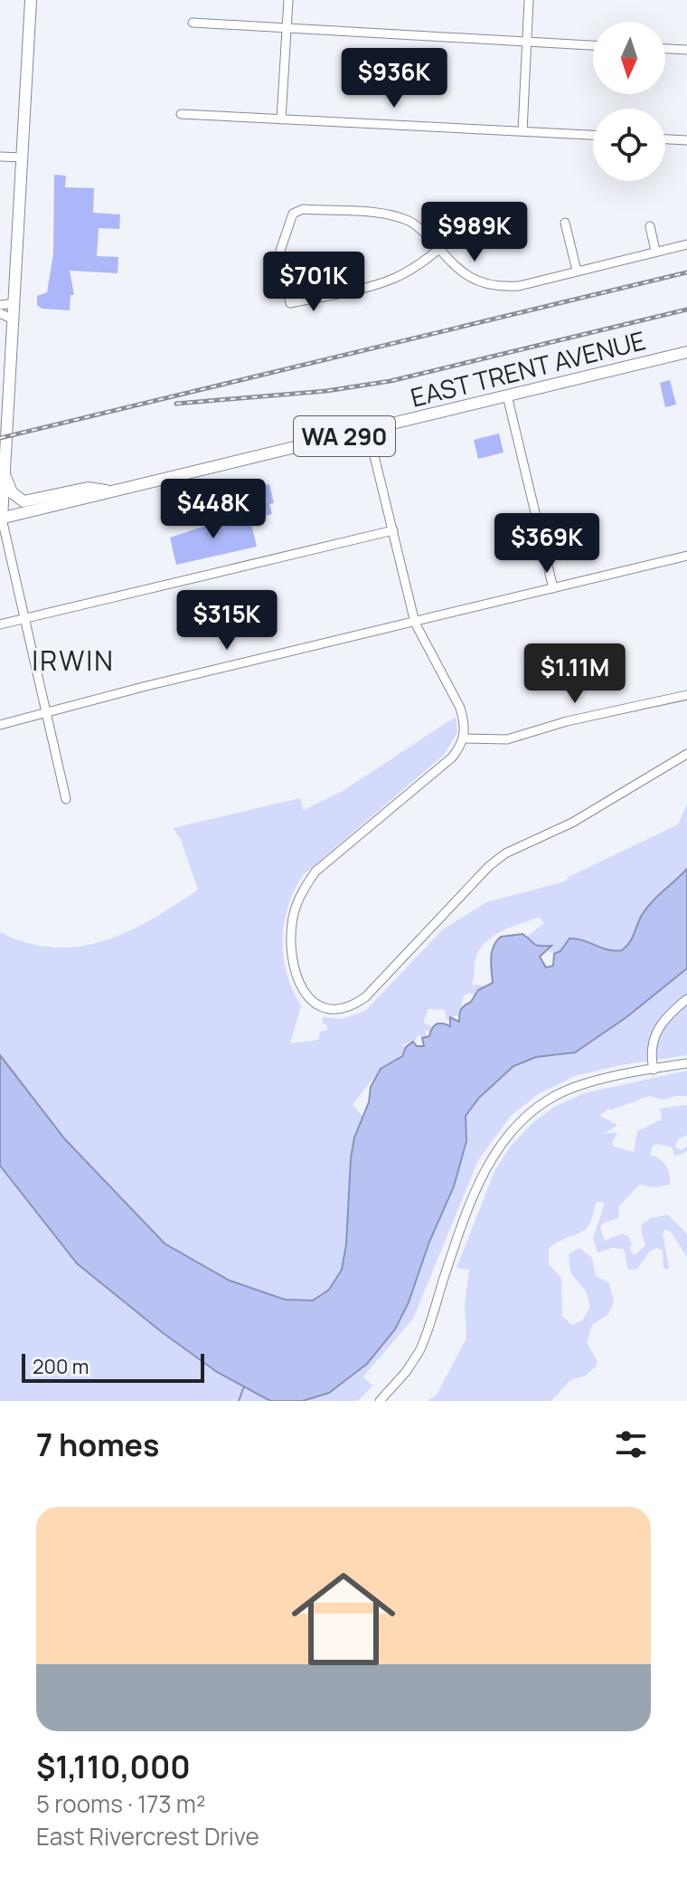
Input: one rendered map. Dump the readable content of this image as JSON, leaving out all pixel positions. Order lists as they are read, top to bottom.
{
  "streets": {
    "main road": ["EAST TRENT AVENUE", "WA 290"]
  },
  "districts": ["IRWIN"],
  "scale_bar": "200 m",
  "north": "bottom",
  "page": {
    "price": [
      "$936K",
      "$989K",
      "$701K",
      "$448K",
      "$369K",
      "$315K",
      "$1.11M"
    ],
    "scale": "200 m",
    "heading": "7 homes",
    "list": [
      {
        "name": "$1,110,000",
        "note": "5 rooms · 173 m² · East Rivercrest Drive"
      }
    ]
  }
}
